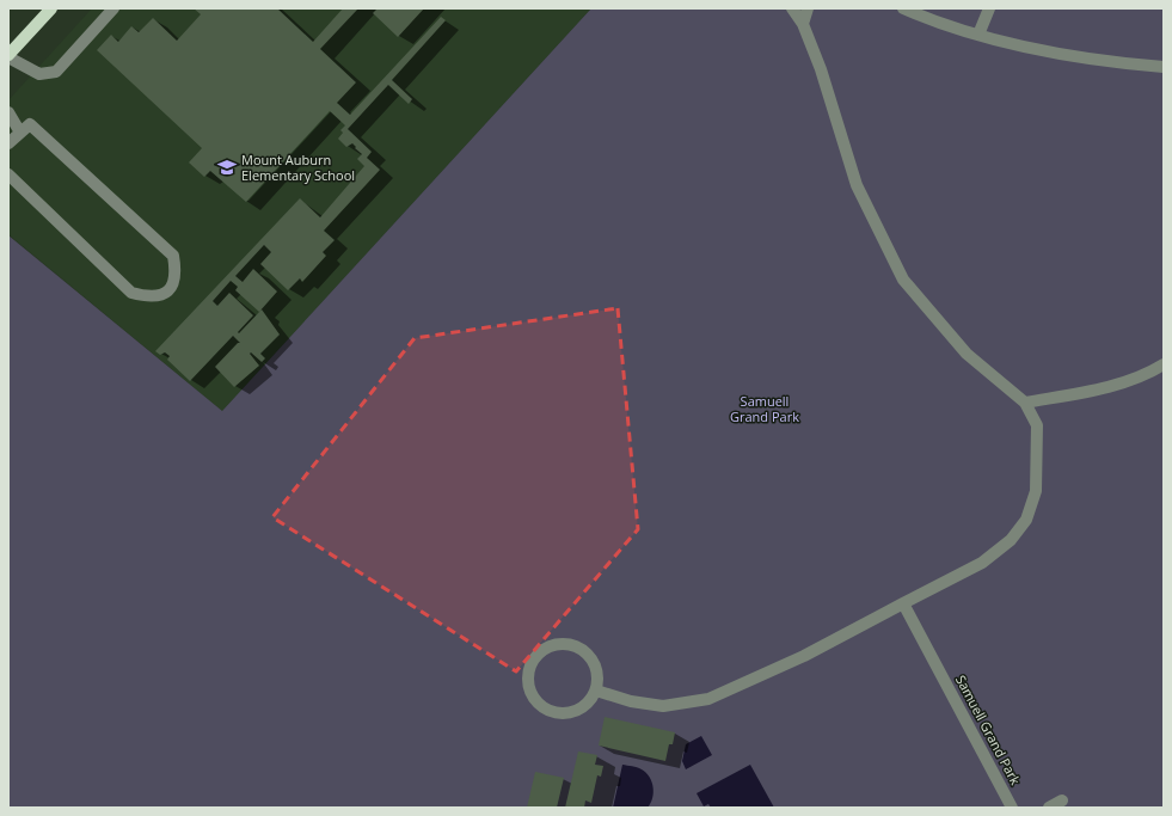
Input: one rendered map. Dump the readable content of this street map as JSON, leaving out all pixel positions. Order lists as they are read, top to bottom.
{
  "streets": {
    "street": ["Samuell Grand Park"]
  },
  "parks": ["Samuell Grand Park"],
  "places": {
    "school or university": ["Mount Auburn Elementary School"]
  }
}
